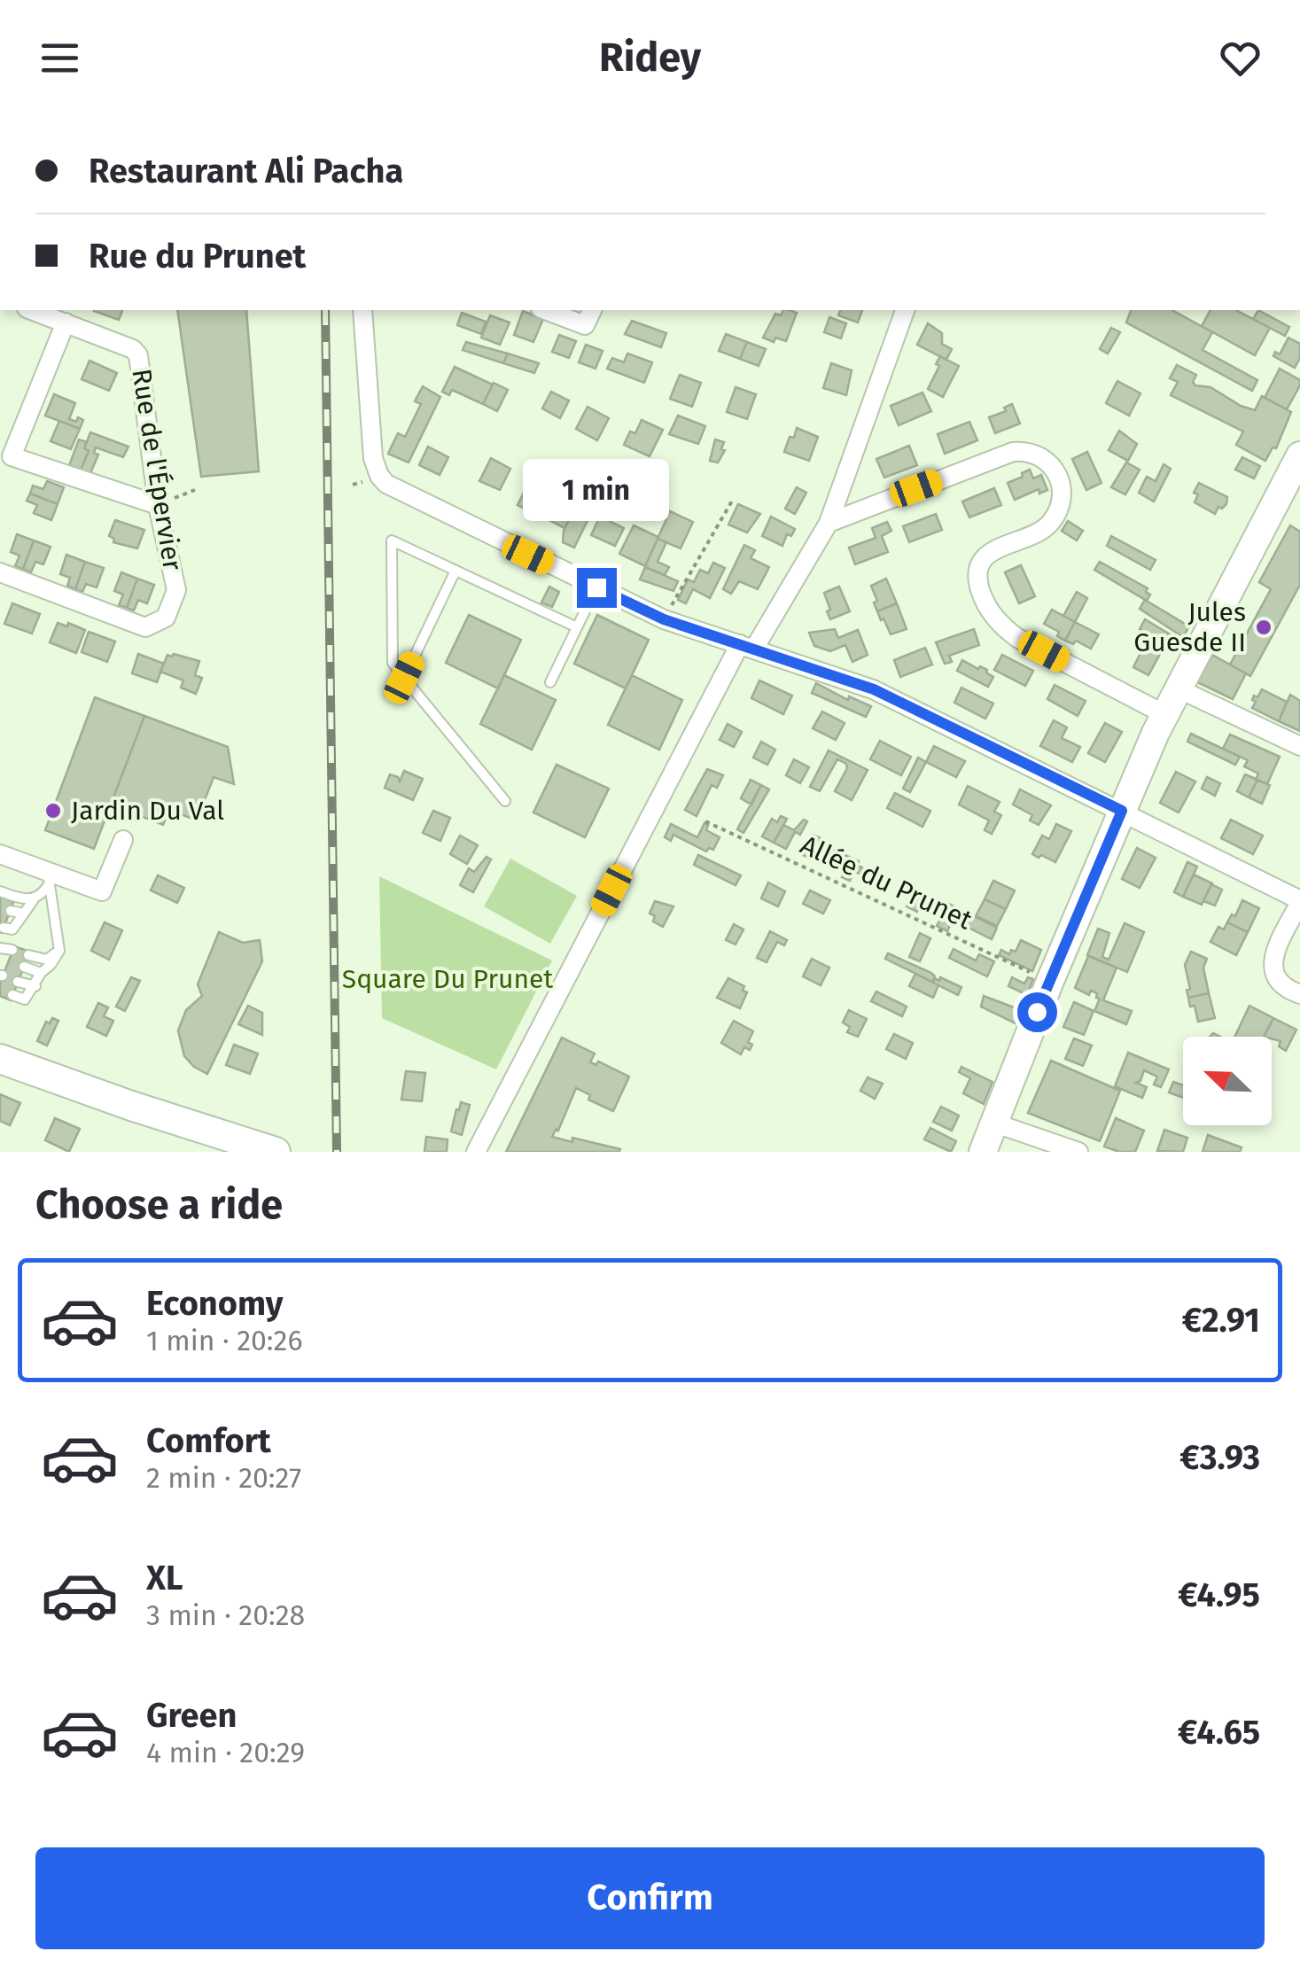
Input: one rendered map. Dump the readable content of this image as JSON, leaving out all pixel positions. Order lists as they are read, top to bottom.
{
  "streets": {
    "street": ["Rue de l'Épervier"],
    "path": ["Allée du Prunet"]
  },
  "parks": ["Square Du Prunet"],
  "places": ["Jules Guesde II", "Jardin Du Val"],
  "north": "top left",
  "page": {
    "header": "Ridey",
    "banner": ["Restaurant Ali Pacha", "Rue du Prunet"],
    "bubble": "1 min",
    "heading": "Choose a ride",
    "list": [
      {
        "name": "Economy",
        "note": "1 min · 20:26",
        "value": "€2.91"
      },
      {
        "name": "Comfort",
        "note": "2 min · 20:27",
        "value": "€3.93"
      },
      {
        "name": "XL",
        "note": "3 min · 20:28",
        "value": "€4.95"
      },
      {
        "name": "Green",
        "note": "4 min · 20:29",
        "value": "€4.65"
      }
    ],
    "buttons": "Confirm"
  }
}
